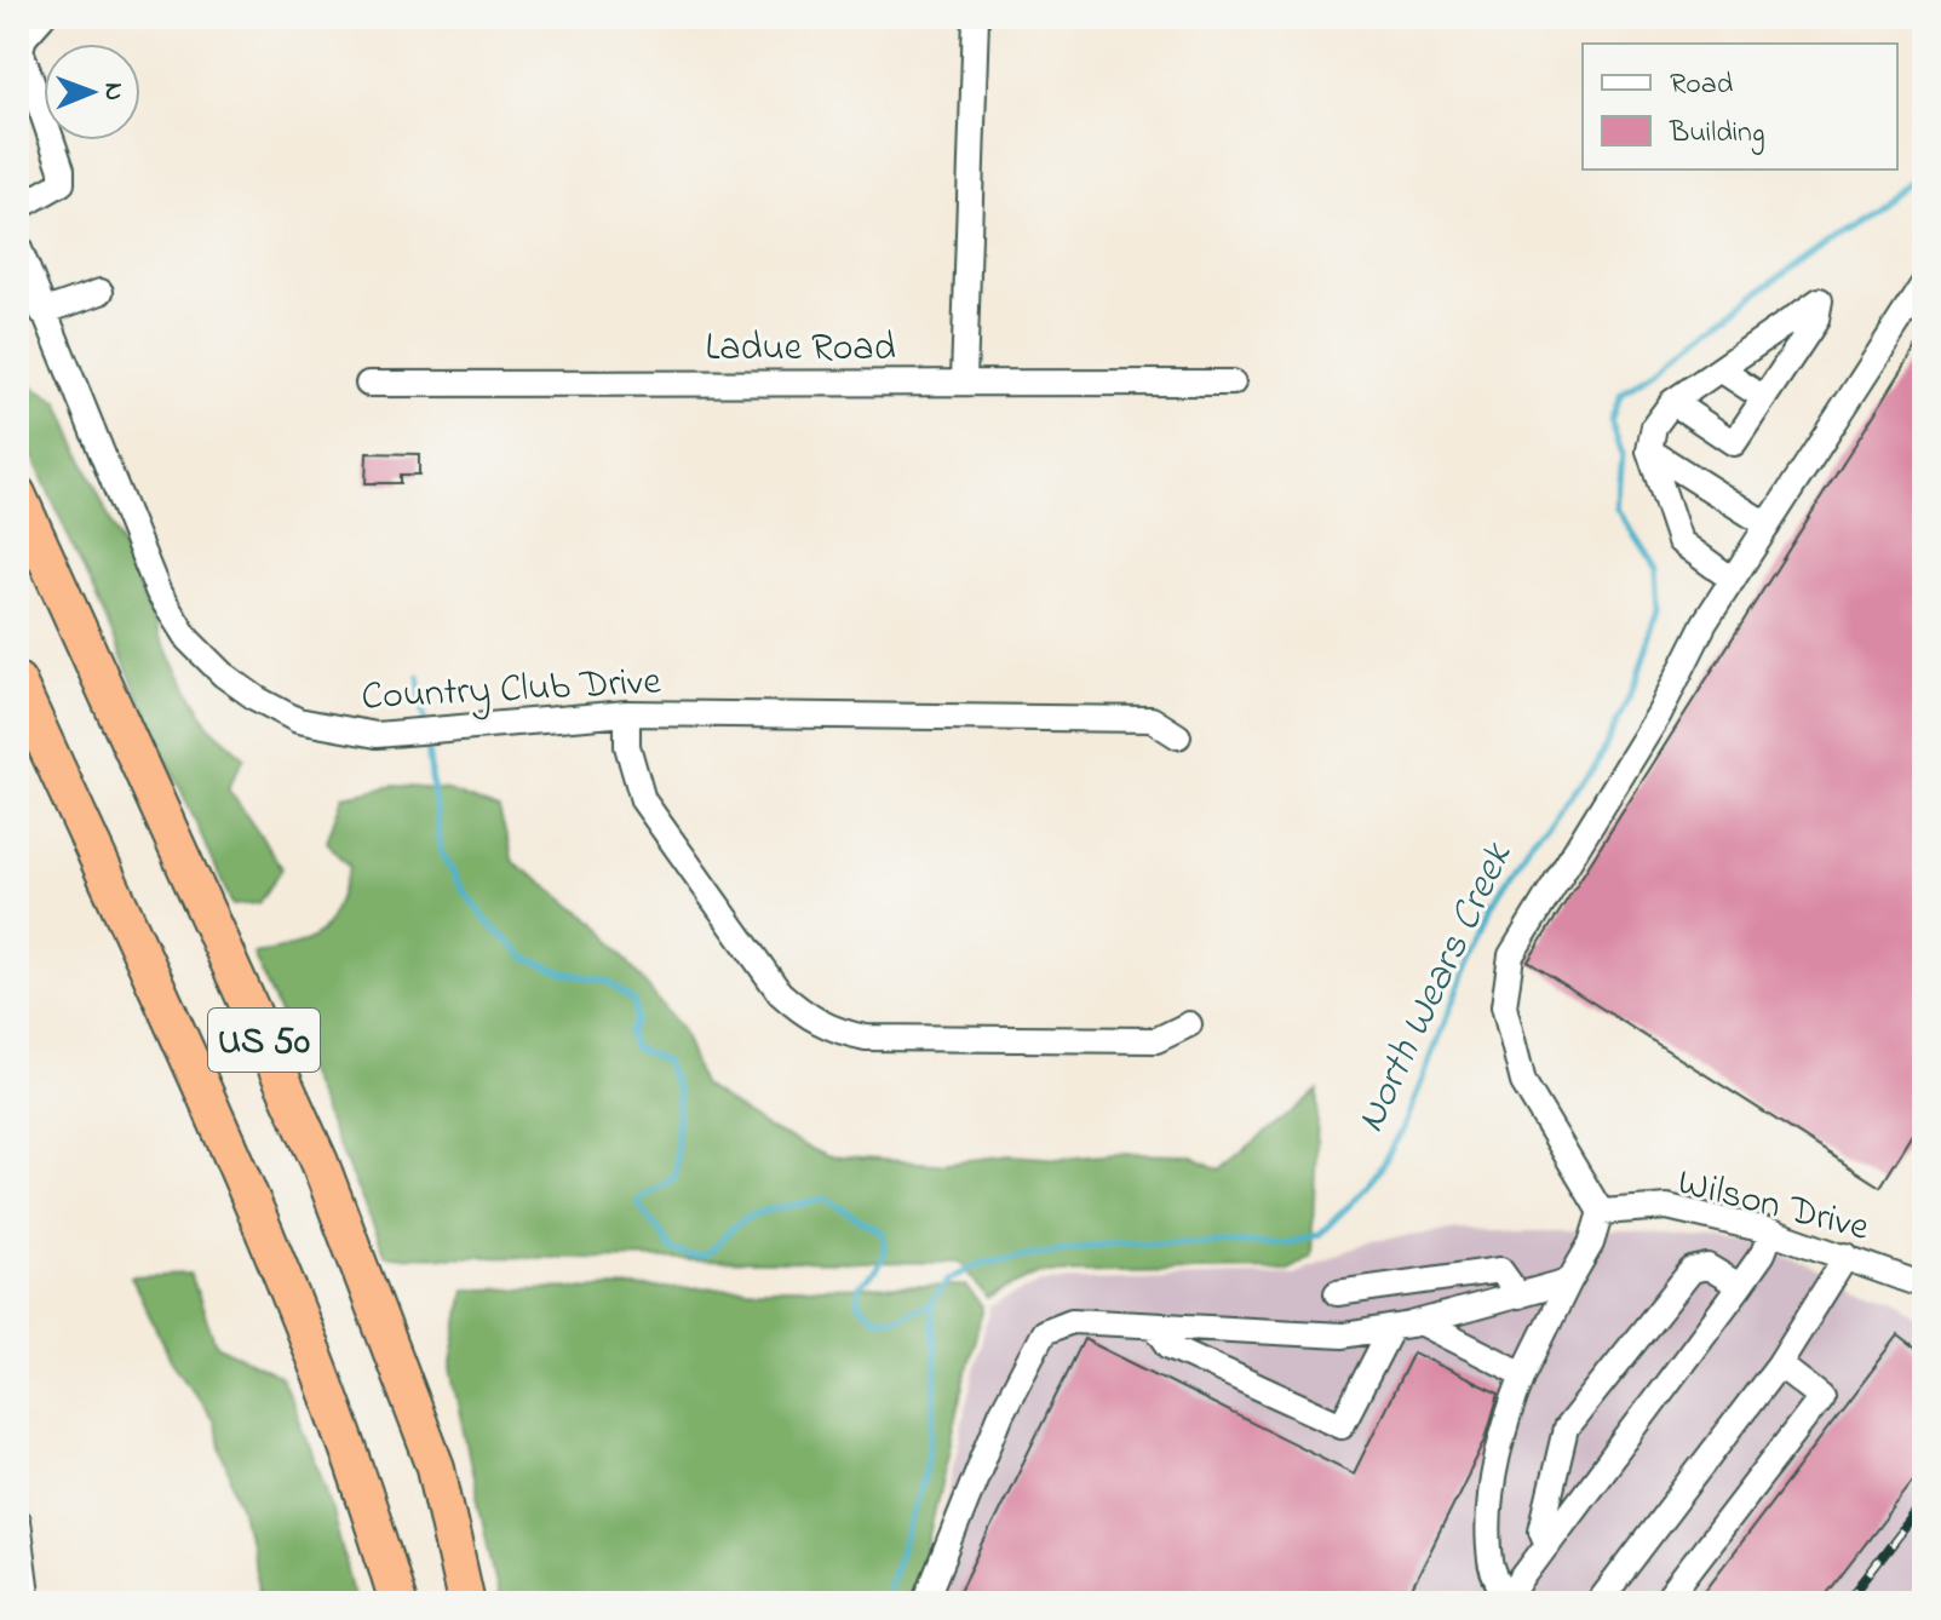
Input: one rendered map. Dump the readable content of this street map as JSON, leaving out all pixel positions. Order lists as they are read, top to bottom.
{
  "streets": {
    "highway": ["US 50"],
    "street": ["Ladue Road", "Country Club Drive", "Wilson Drive"]
  },
  "water": ["North Wears Creek"],
  "legend": ["Road", "Building"],
  "north": "right"
}
